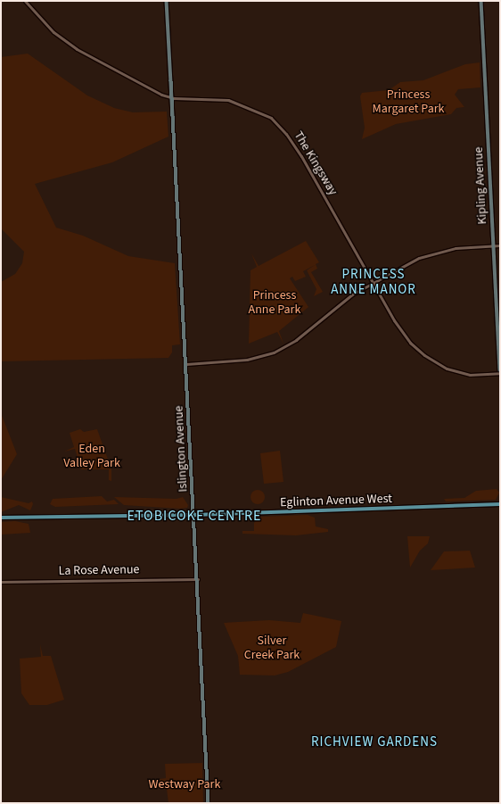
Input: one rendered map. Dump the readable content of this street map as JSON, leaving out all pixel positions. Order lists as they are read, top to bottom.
{
  "streets": {
    "main road": ["Kipling Avenue", "Islington Avenue", "Eglinton Avenue West"],
    "street": ["The Kingsway", "La Rose Avenue"]
  },
  "crossings": [
    ["The Kingsway", "Islington Avenue"],
    ["Islington Avenue", "Eglinton Avenue West"],
    ["Islington Avenue", "La Rose Avenue"]
  ],
  "districts": ["PRINCESS ANNE MANOR", "ETOBICOKE CENTRE", "RICHVIEW GARDENS"],
  "parks": [
    "Princess Margaret Park",
    "Princess Anne Park",
    "Eden Valley Park",
    "Silver Creek Park",
    "Westway Park"
  ]
}
